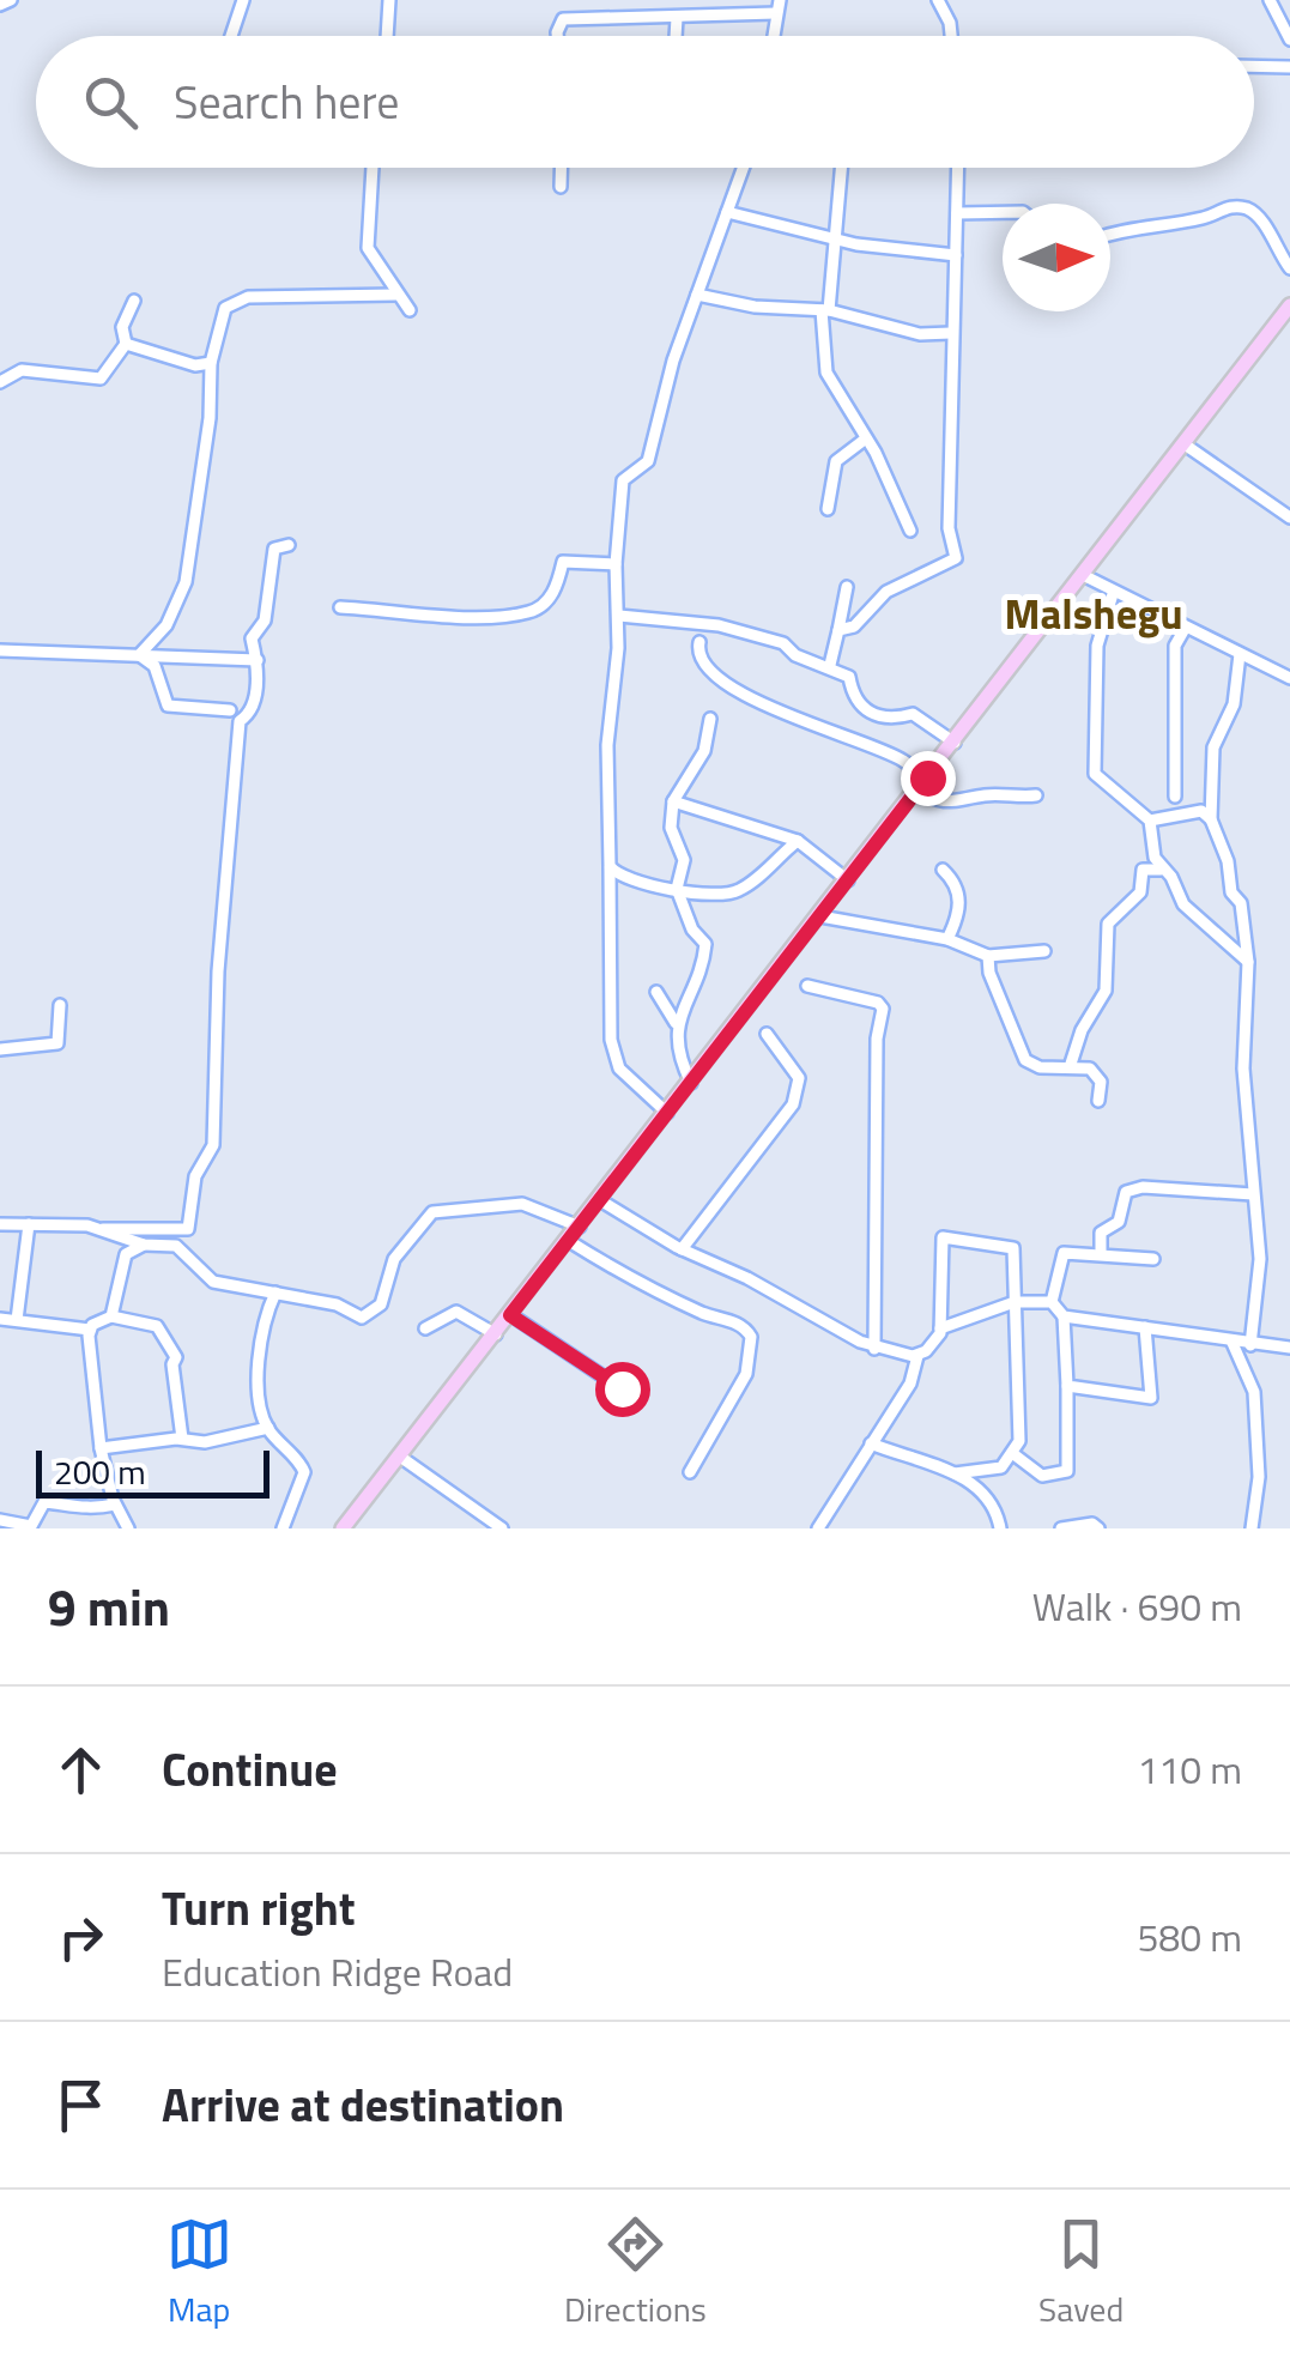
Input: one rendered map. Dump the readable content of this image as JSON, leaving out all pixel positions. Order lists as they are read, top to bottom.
{
  "districts": ["Malshegu"],
  "scale_bar": "200 m",
  "north": "right",
  "page": {
    "search": "Search here",
    "scale": "200 m",
    "heading": ["9 min", "Walk · 690 m"],
    "list": [
      ["Continue", "110 m"],
      ["Turn right", "Education Ridge Road", "580 m"],
      "Arrive at destination"
    ],
    "nav": ["Map", "Directions", "Saved"]
  }
}
